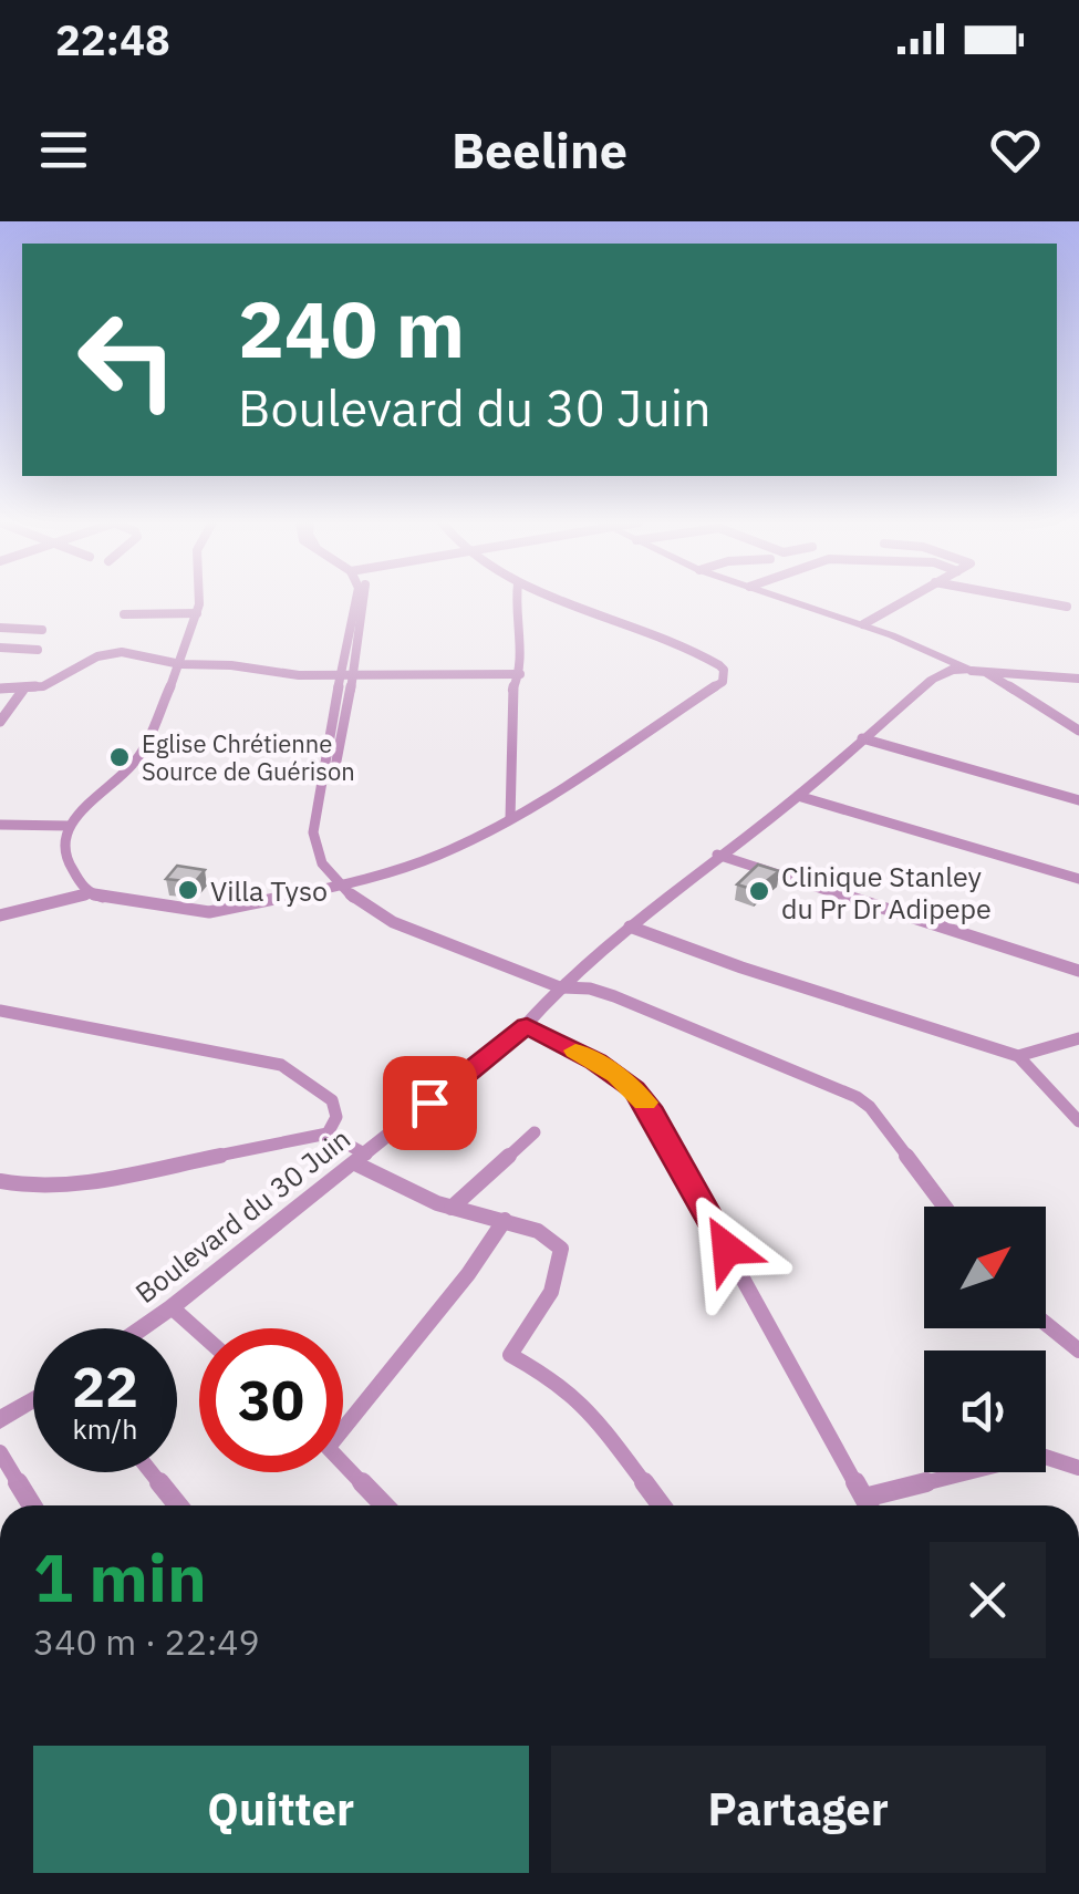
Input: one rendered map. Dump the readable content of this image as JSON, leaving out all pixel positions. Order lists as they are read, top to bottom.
{
  "streets": {
    "street": ["Boulevard du 30 Juin"]
  },
  "places": ["Eglise Chrétienne Source de Guérison", "Villa Tyso", "Clinique Stanley du Pr Dr Adipepe"],
  "north": "top right",
  "page": {
    "status": "22:48",
    "header": "Beeline",
    "turn": ["240 m", "Boulevard du 30 Juin"],
    "speed": "22 km/h",
    "limit": "30",
    "heading": ["1 min", "340 m · 22:49"],
    "buttons": ["Quitter", "Partager"]
  }
}
